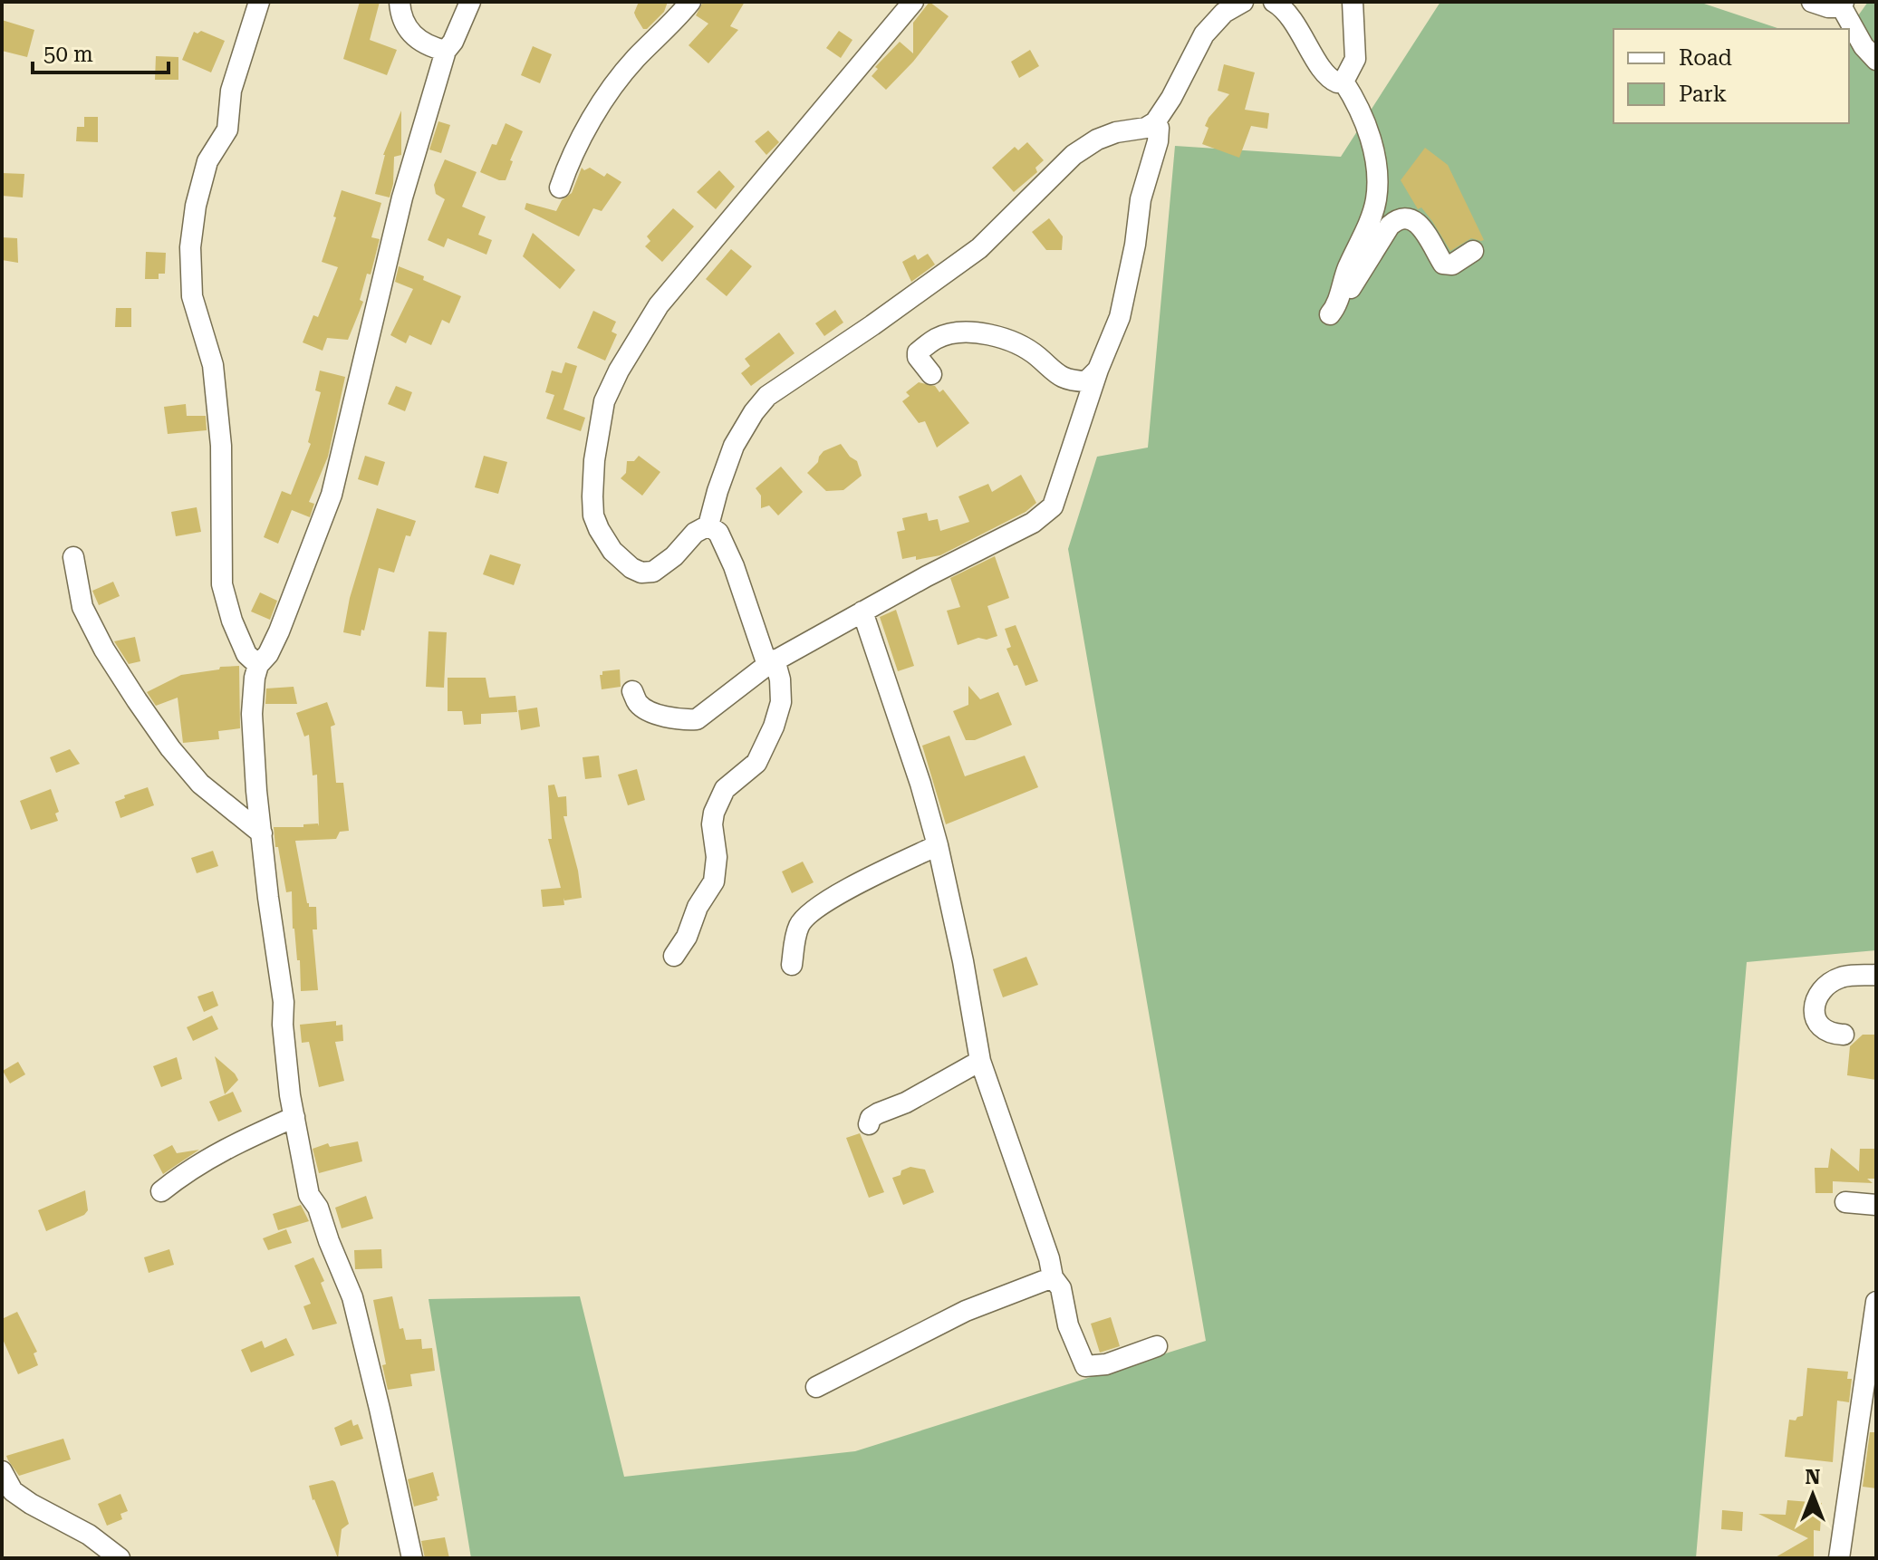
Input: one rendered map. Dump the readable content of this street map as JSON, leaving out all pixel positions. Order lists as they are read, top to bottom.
{
  "legend": ["Road", "Park"],
  "scale_bar": "50 m",
  "north": "top"
}
